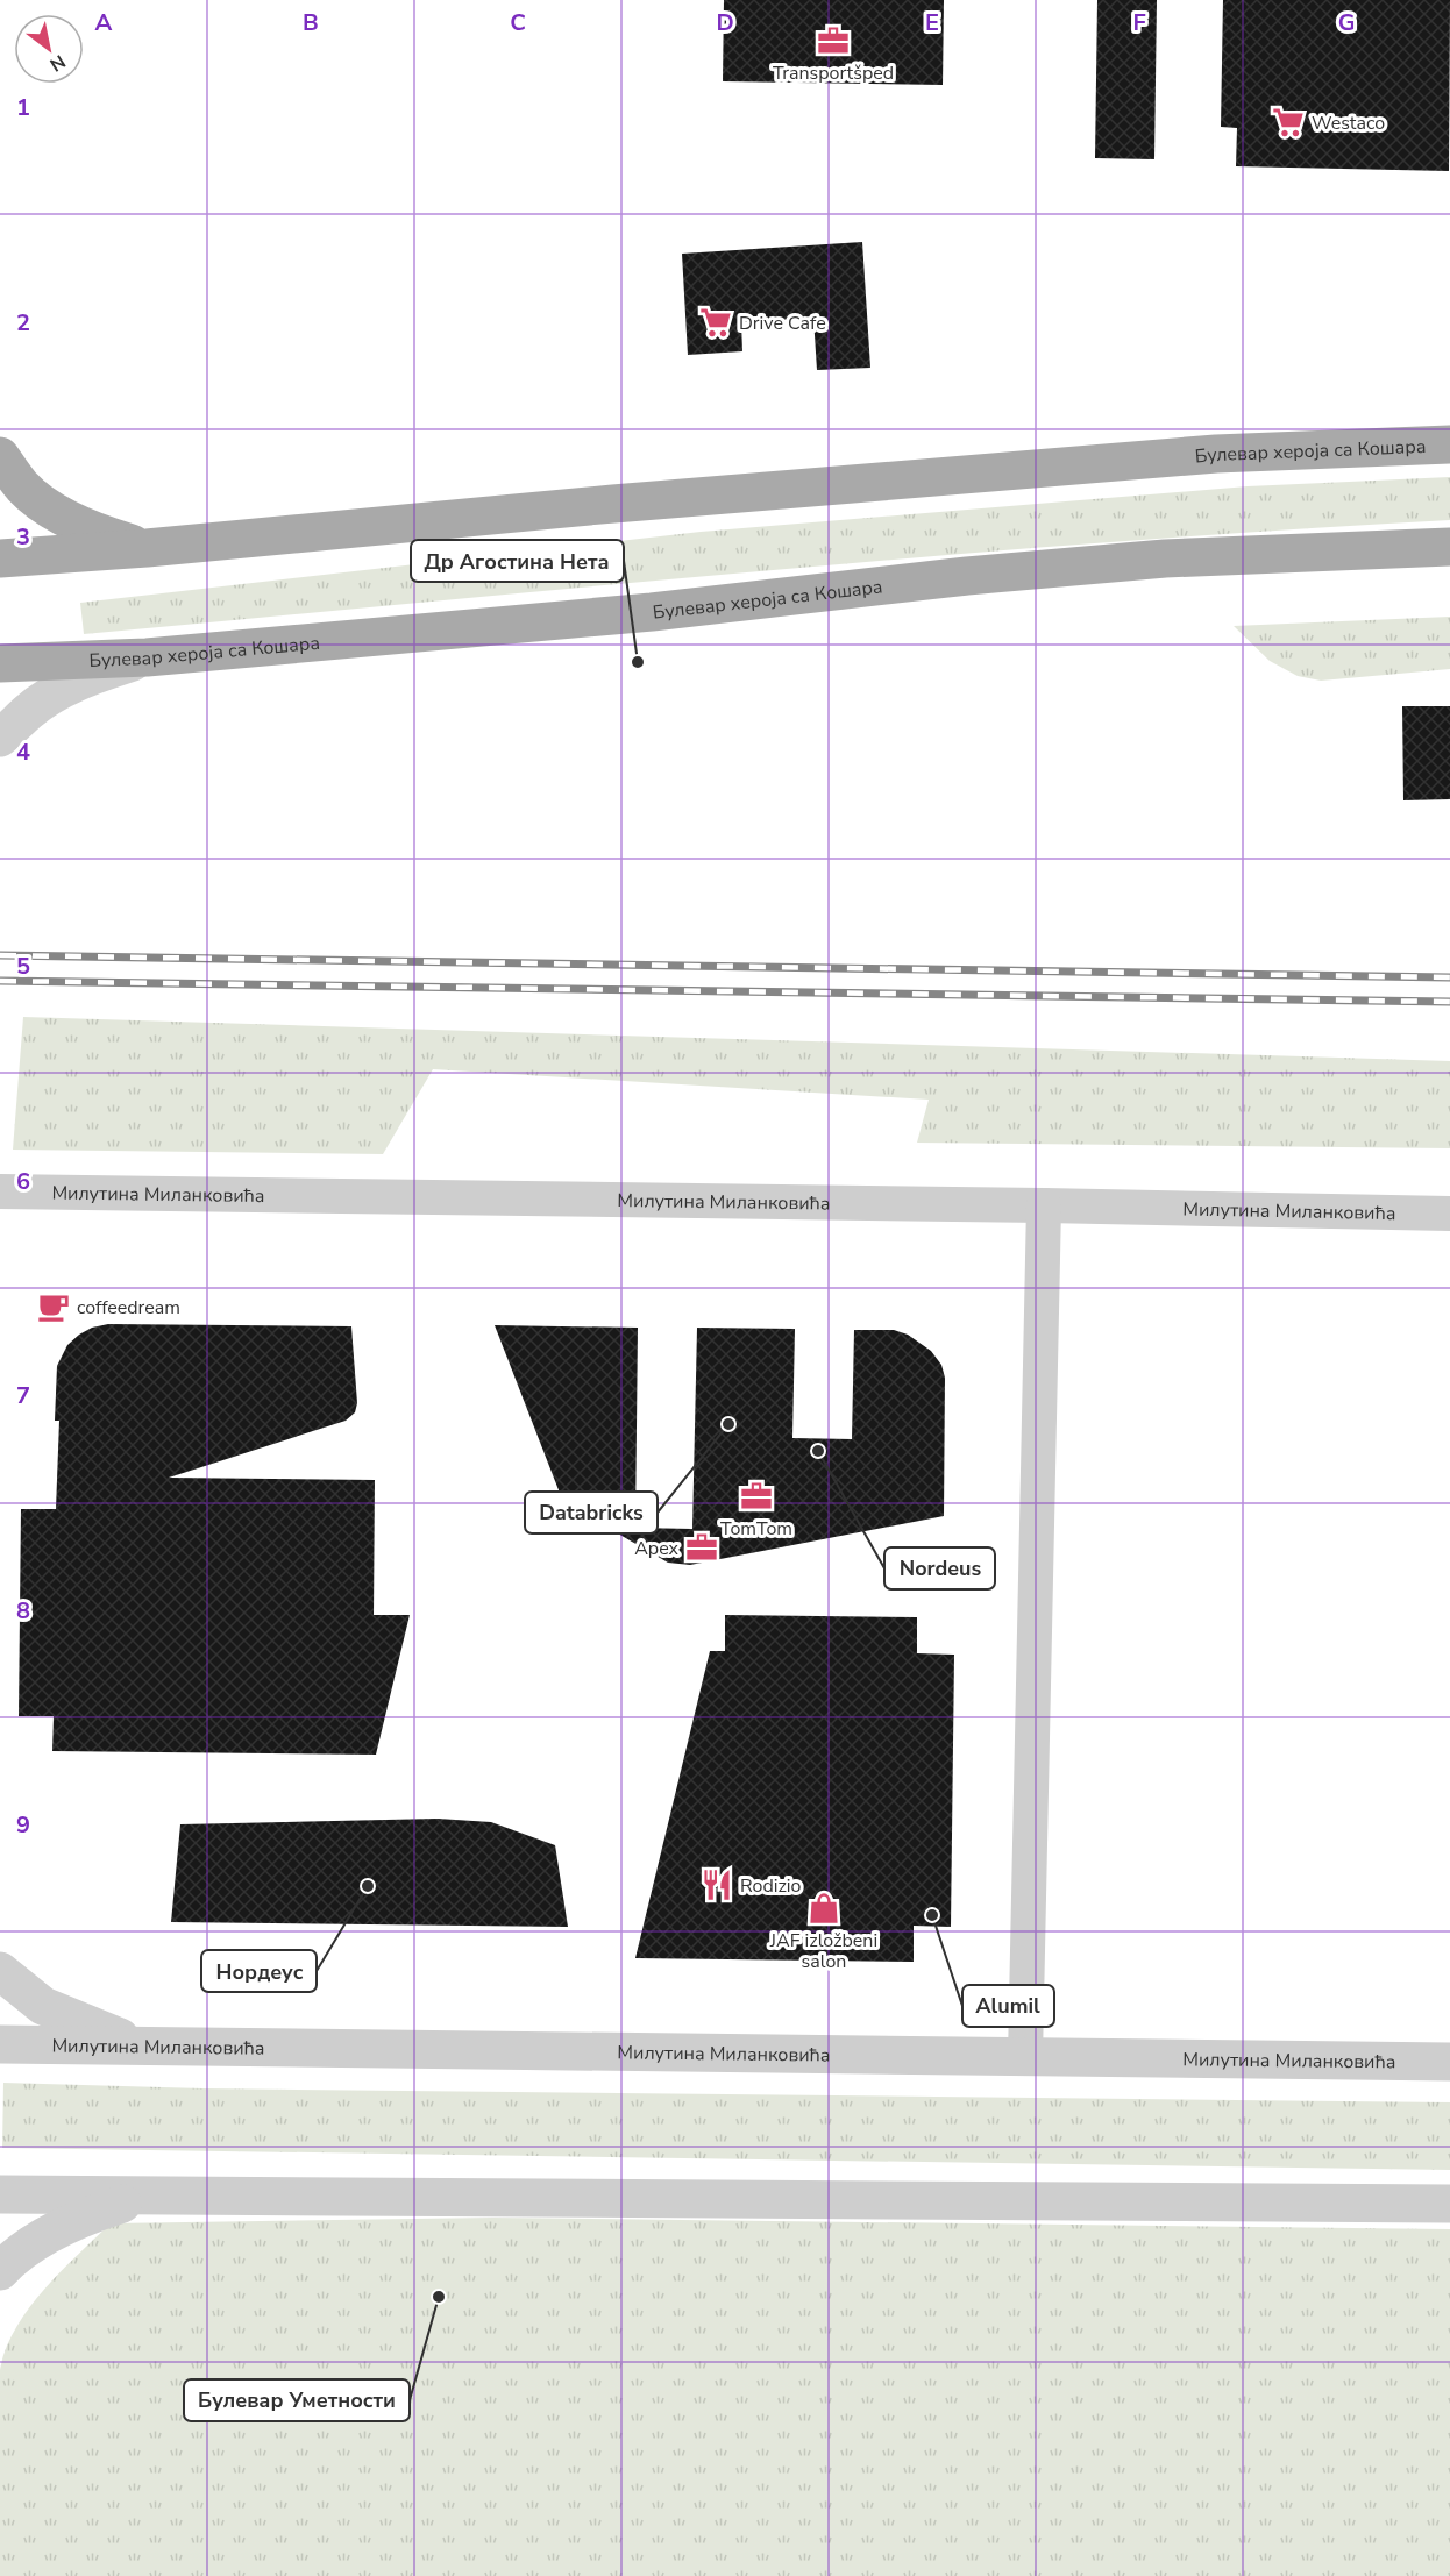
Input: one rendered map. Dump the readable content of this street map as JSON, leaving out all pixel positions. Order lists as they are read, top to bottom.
{
  "streets": {
    "main road": ["Булевар хероја са Кошара"],
    "street": ["Милутина Миланковића"]
  },
  "places": {
    "office": ["Transportšped", "TomTom", "Apex"],
    "supermarket": ["Westaco", "Drive Cafe"],
    "other": [
      "Др Агостина Нета",
      "Databricks",
      "Nordeus",
      "Нордеус",
      "Alumil",
      "Булевар Уметности"
    ],
    "cafe": ["coffeedream"],
    "restaurant": ["Rodizio"],
    "shop": ["JAF izložbeni salon"]
  },
  "north": "bottom right",
  "grid": {
    "columns": [
      "A",
      "B",
      "C",
      "D",
      "E",
      "F",
      "G"
    ],
    "rows": [
      "1",
      "2",
      "3",
      "4",
      "5",
      "6",
      "7",
      "8",
      "9"
    ]
  }
}
